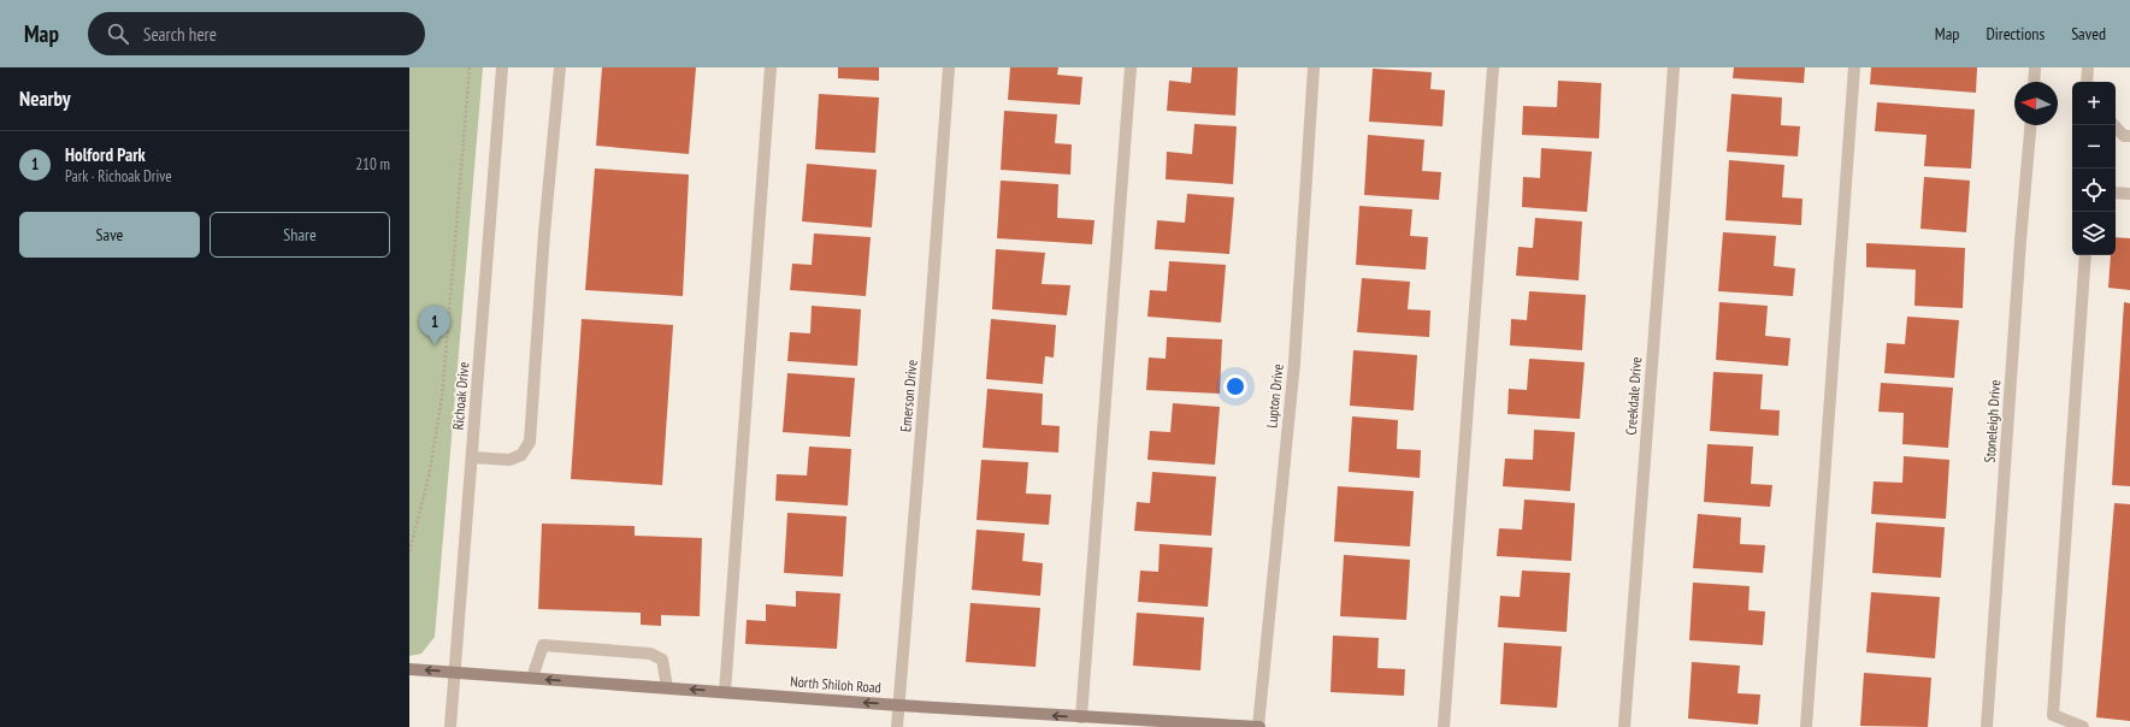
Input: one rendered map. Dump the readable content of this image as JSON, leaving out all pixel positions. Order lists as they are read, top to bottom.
{
  "streets": {
    "main road": ["North Shiloh Road"],
    "street": [
      "Richoak Drive",
      "Emerson Drive",
      "Lupton Drive",
      "Creekdale Drive",
      "Stoneleigh Drive"
    ]
  },
  "crossings": [
    ["Richoak Drive", "North Shiloh Road"],
    ["Emerson Drive", "North Shiloh Road"],
    ["Lupton Drive", "North Shiloh Road"]
  ],
  "one_way": ["North Shiloh Road"],
  "north": "left",
  "page": {
    "header": "Map",
    "search": "Search here",
    "nav": ["Map", "Directions", "Saved"],
    "heading": "Nearby",
    "map_buttons": ["+", "−"],
    "list": [
      {
        "mark": "1",
        "name": "Holford Park",
        "note": "Park · Richoak Drive",
        "value": "210 m"
      }
    ],
    "buttons": ["Save", "Share"],
    "pins": "1"
  }
}
